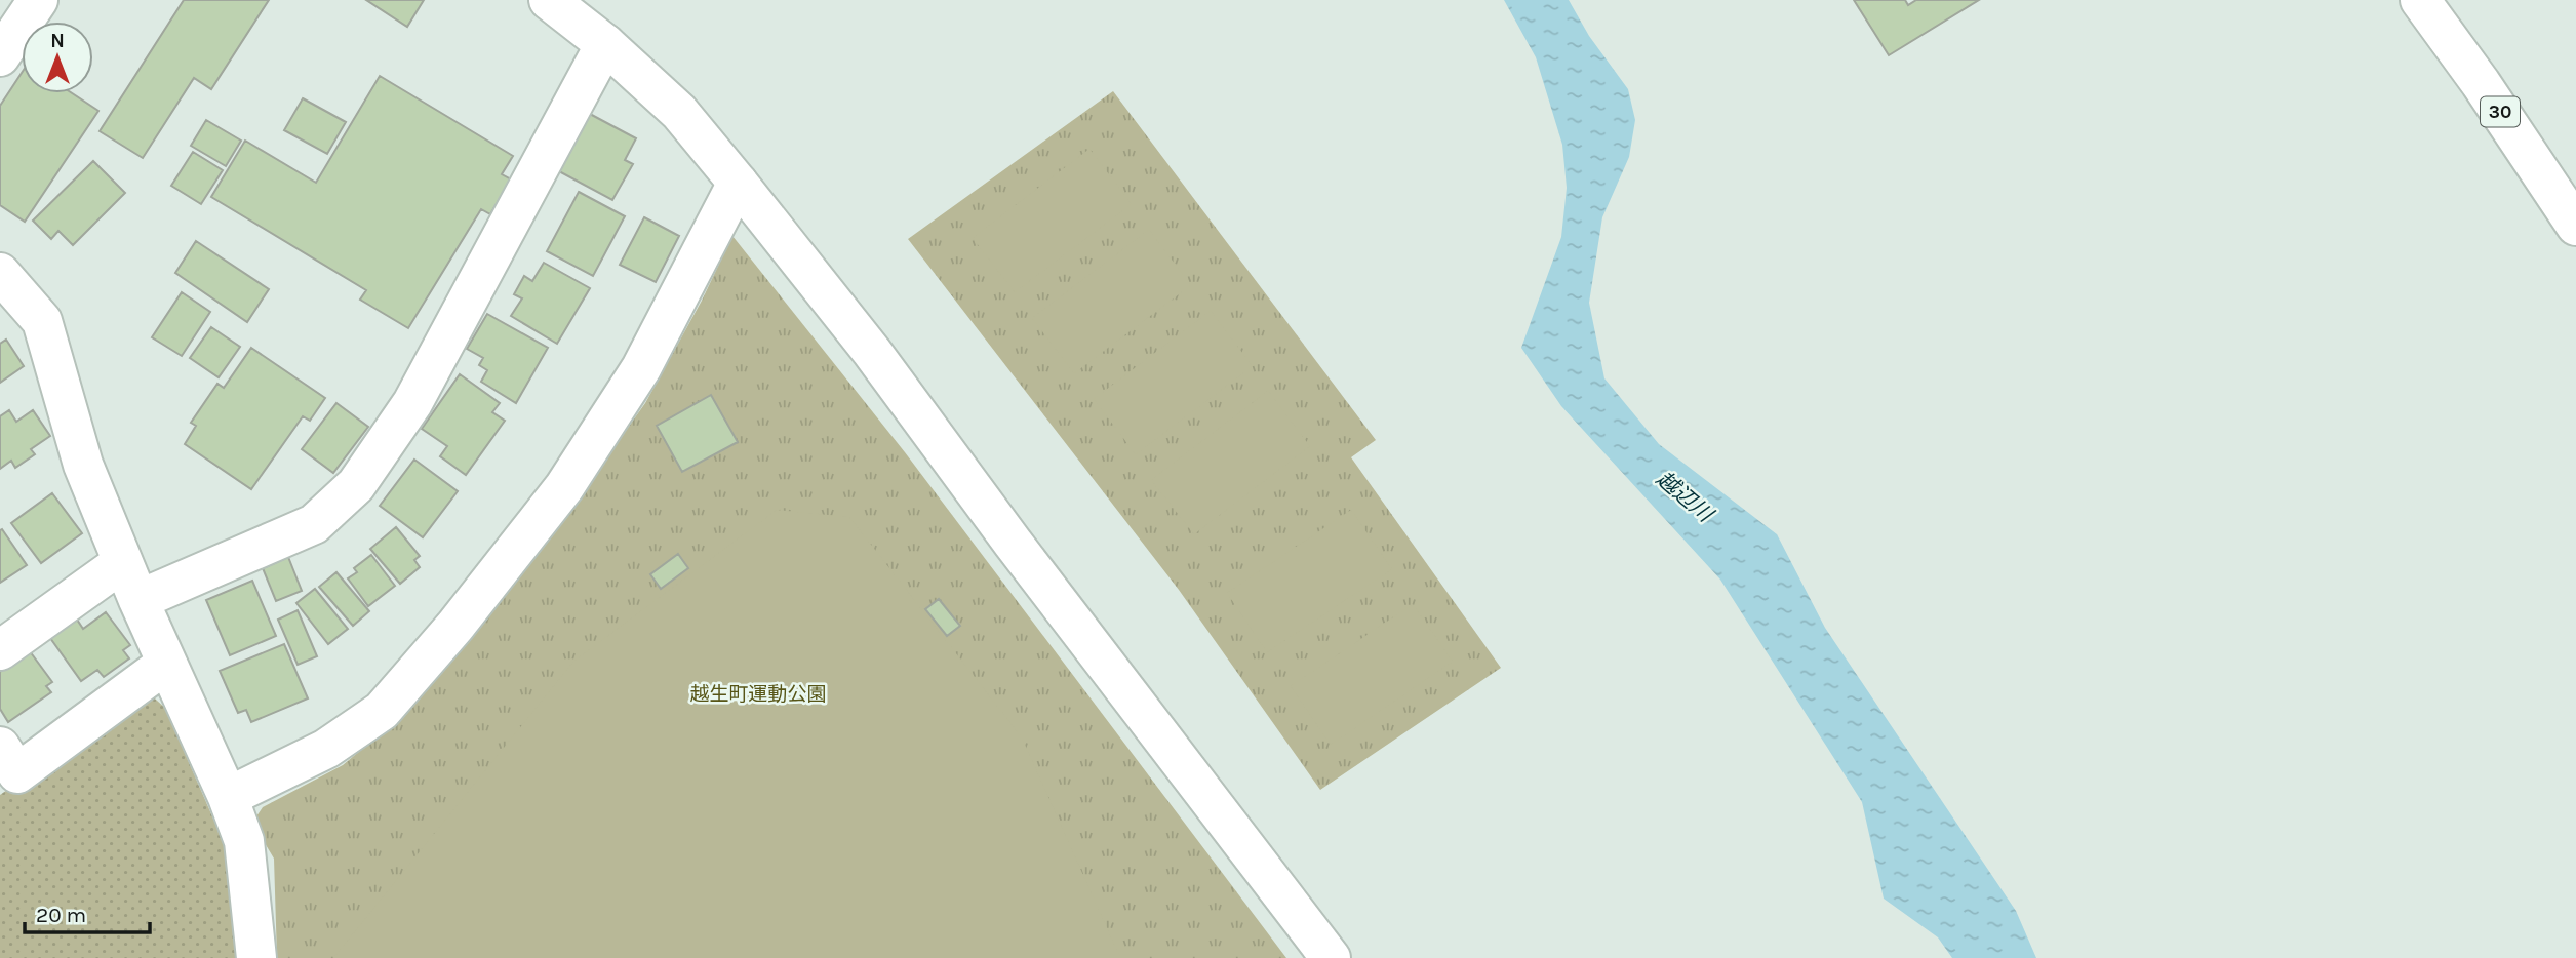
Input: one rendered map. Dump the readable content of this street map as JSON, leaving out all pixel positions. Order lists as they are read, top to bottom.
{
  "streets": {
    "street": ["30"]
  },
  "water": ["越辺川"],
  "parks": ["越生町運動公園"],
  "scale_bar": "20 m",
  "north": "top"
}
